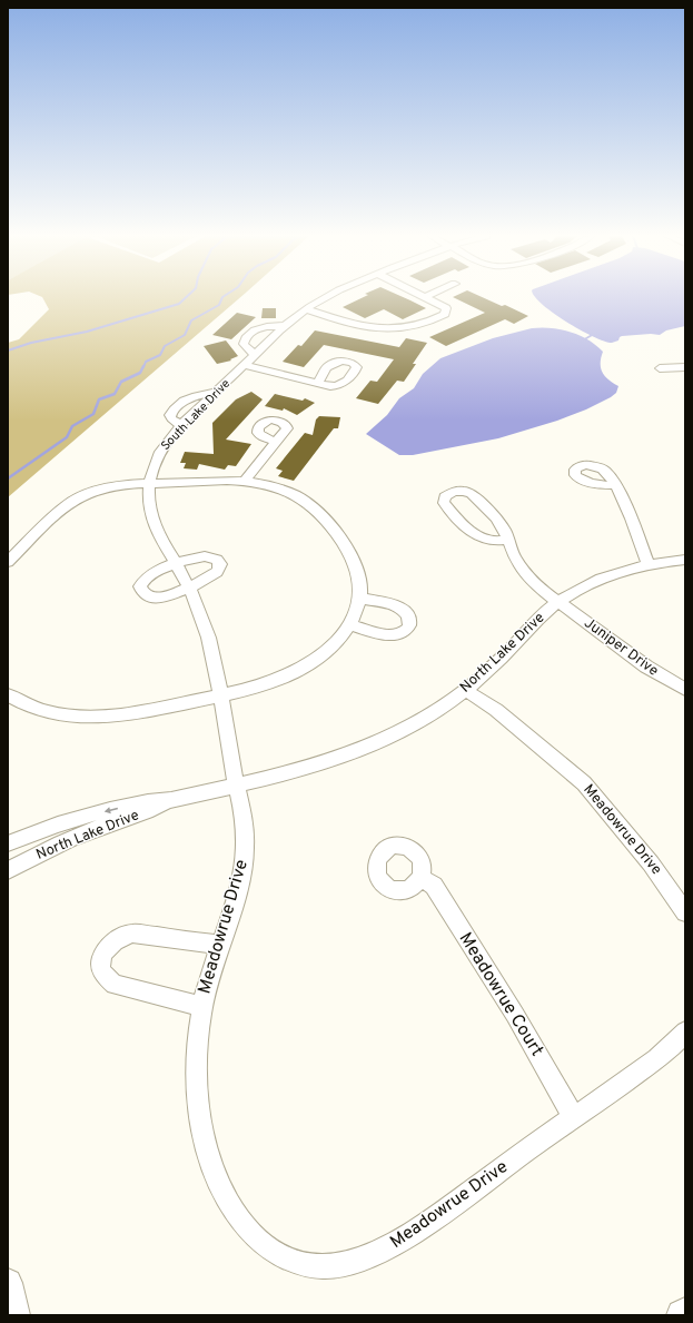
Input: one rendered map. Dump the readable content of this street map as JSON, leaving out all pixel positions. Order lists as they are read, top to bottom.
{
  "streets": {
    "street": [
      "South Lake Drive",
      "Juniper Drive",
      "North Lake Drive",
      "Meadowrue Drive",
      "Meadowrue Court"
    ]
  },
  "crossings": [
    ["South Lake Drive", "North Lake Drive"],
    ["South Lake Drive", "Meadowrue Drive"],
    ["Juniper Drive", "North Lake Drive"],
    ["North Lake Drive", "Meadowrue Drive"],
    ["Meadowrue Drive", "Meadowrue Court"]
  ]
}
